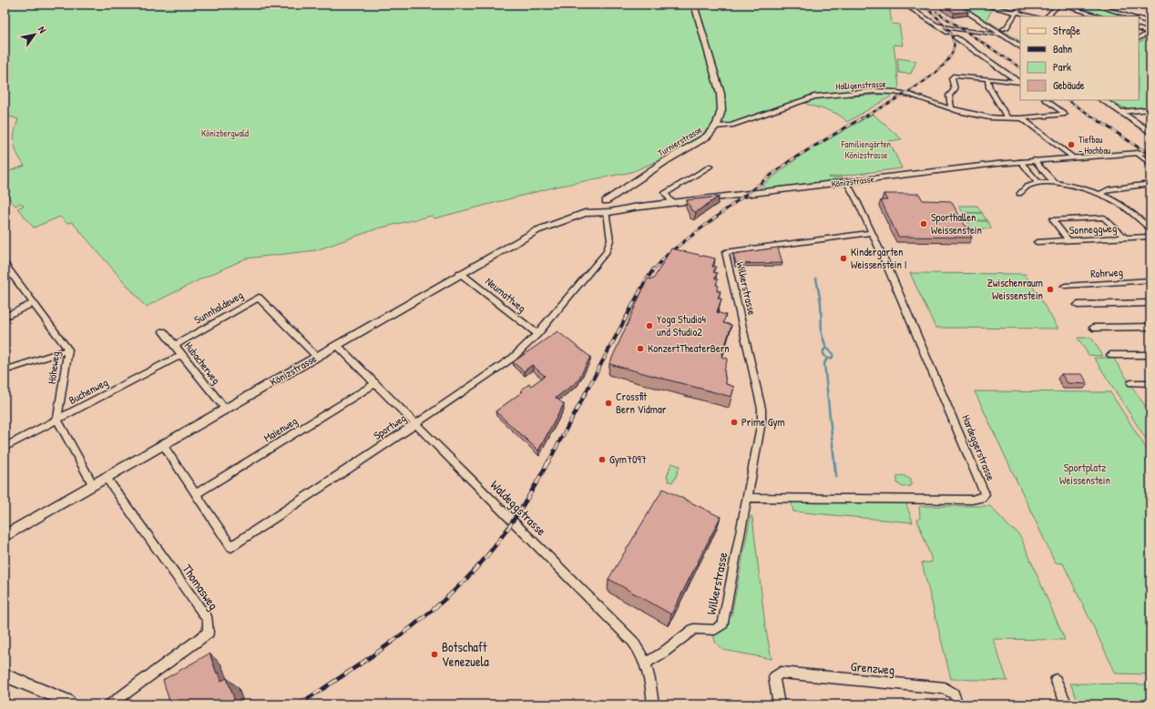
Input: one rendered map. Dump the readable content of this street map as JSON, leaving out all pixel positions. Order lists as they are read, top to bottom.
{
  "streets": {
    "main road": ["Turnierstrasse", "Könizstrasse"],
    "street": [
      "Holligenstrasse",
      "Sonneggweg",
      "Rohrweg",
      "Wilkerstrasse",
      "Neumattweg",
      "Sunnhaldeweg",
      "Hubacherweg",
      "Höheweg",
      "Buchenweg",
      "Sportweg",
      "Maienweg",
      "Hardeggerstrasse",
      "Waldeggstrasse",
      "Thomasweg",
      "Grenzweg"
    ]
  },
  "crossings": [
    ["Holligenstrasse", "Turnierstrasse"],
    ["Turnierstrasse", "Könizstrasse"],
    ["Turnierstrasse", "Sportweg"],
    ["Könizstrasse", "Neumattweg"],
    ["Könizstrasse", "Sunnhaldeweg"],
    ["Könizstrasse", "Hubacherweg"],
    ["Könizstrasse", "Sportweg"],
    ["Könizstrasse", "Hardeggerstrasse"],
    ["Könizstrasse", "Waldeggstrasse"],
    ["Könizstrasse", "Thomasweg"],
    ["Wilkerstrasse", "Hardeggerstrasse"],
    ["Wilkerstrasse", "Waldeggstrasse"],
    ["Neumattweg", "Sportweg"],
    ["Sunnhaldeweg", "Hubacherweg"],
    ["Hubacherweg", "Buchenweg"],
    ["Höheweg", "Buchenweg"],
    ["Sportweg", "Maienweg"],
    ["Sportweg", "Waldeggstrasse"],
    ["Maienweg", "Waldeggstrasse"]
  ],
  "parks": ["Könizbergwald", "Familiengärten Könizstrasse", "Sportplatz Weissenstein"],
  "places": [
    "Tiefbau – Hochbau",
    "Sporthallen Weissenstein",
    "Kindergarten Weissenstein I",
    "Zwischenraum Weissenstein",
    "Yoga Studio4 und Studio2",
    "KonzertTheaterBern",
    "Crossfit Bern Vidmar",
    "Prime Gym",
    "Gym7097",
    "Botschaft Venezuela"
  ],
  "legend": [
    "Straße",
    "Bahn",
    "Park",
    "Gebäude"
  ],
  "north": "top right"
}
